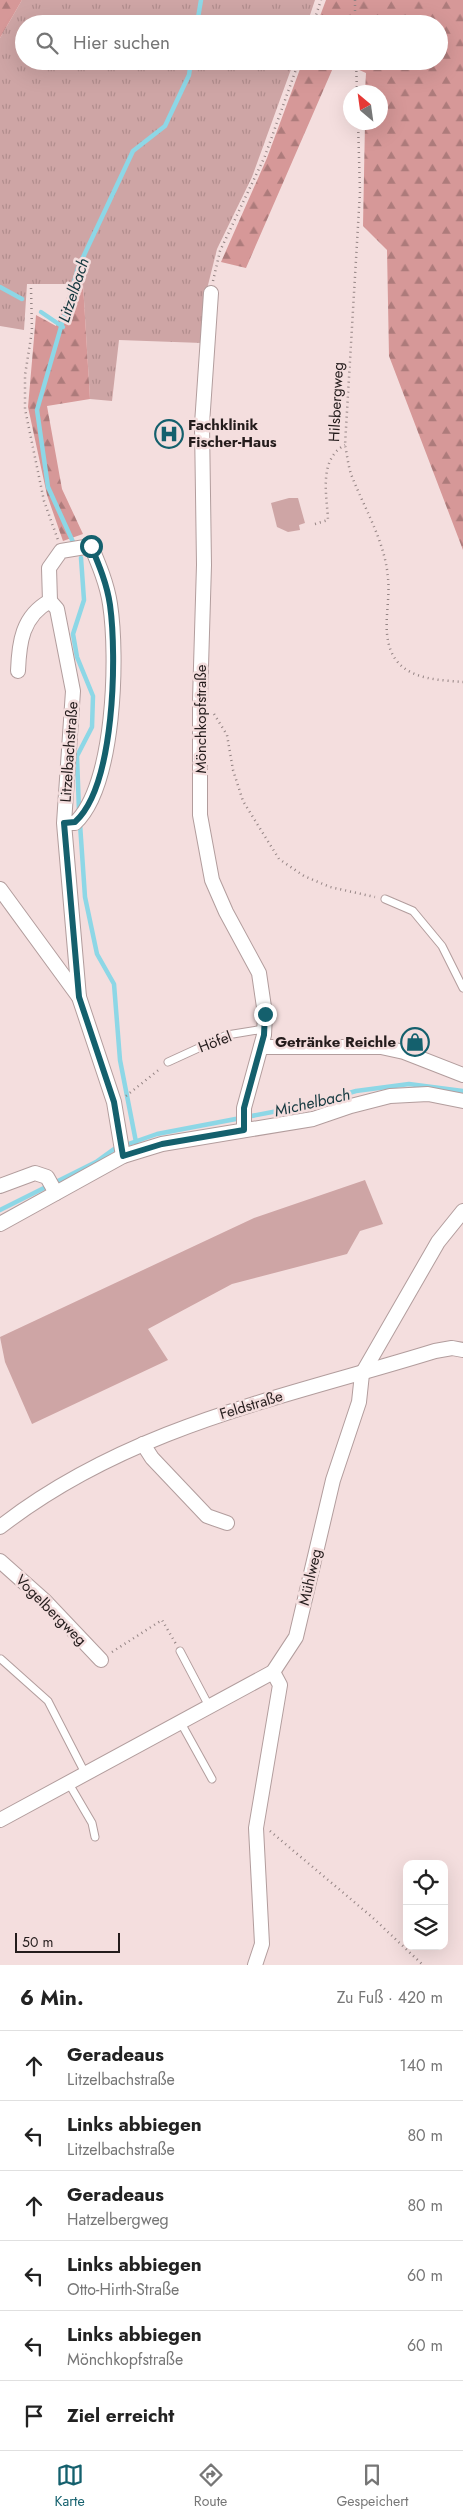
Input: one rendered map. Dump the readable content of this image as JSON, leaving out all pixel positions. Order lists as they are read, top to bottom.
{
  "streets": {
    "street": [
      "Mönchkopfstraße",
      "Litzelbachstraße",
      "Feldstraße",
      "Mühlweg",
      "Vogelbergweg"
    ],
    "lane": ["Höfel"],
    "path": ["Hilsbergweg"]
  },
  "crossings": [
    ["Mönchkopfstraße", "Höfel"],
    ["Feldstraße", "Mühlweg"]
  ],
  "water": ["Litzelbach", "Michelbach"],
  "places": {
    "hospital": ["Fachklinik Fischer-Haus"],
    "shop": ["Getränke Reichle"]
  },
  "scale_bar": "50 m",
  "north": "top left",
  "page": {
    "search": "Hier suchen",
    "scale": "50 m",
    "heading": ["6 Min.", "Zu Fuß · 420 m"],
    "list": [
      ["Geradeaus", "Litzelbachstraße", "140 m"],
      ["Links abbiegen", "Litzelbachstraße", "80 m"],
      ["Geradeaus", "Hatzelbergweg", "80 m"],
      ["Links abbiegen", "Otto-Hirth-Straße", "60 m"],
      ["Links abbiegen", "Mönchkopfstraße", "60 m"],
      "Ziel erreicht"
    ],
    "nav": ["Karte", "Route", "Gespeichert"]
  }
}
